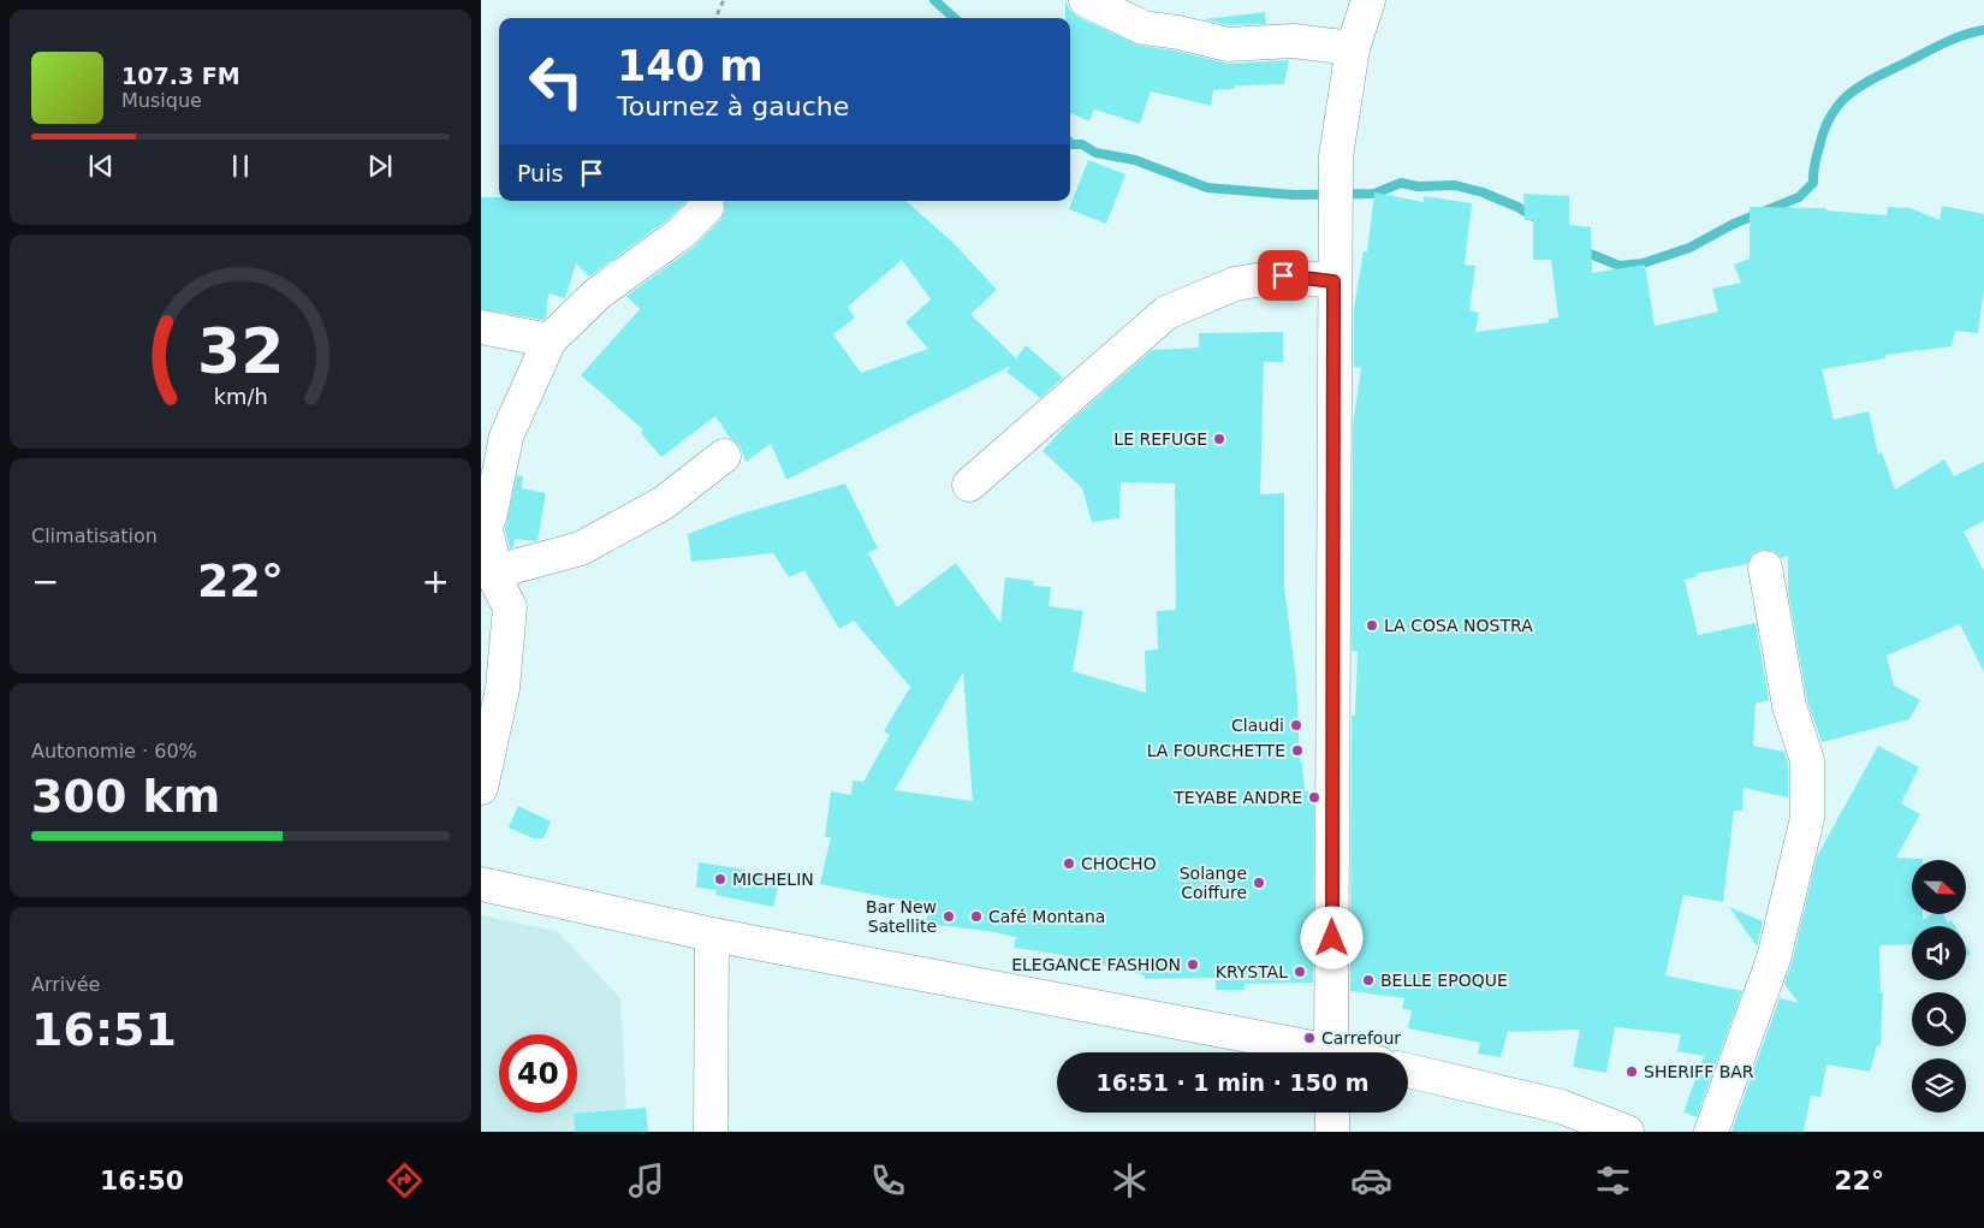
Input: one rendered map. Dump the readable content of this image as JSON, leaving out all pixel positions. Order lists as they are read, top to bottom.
{
  "places": [
    "LE REFUGE",
    "LA COSA NOSTRA",
    "Claudi",
    "LA FOURCHETTE",
    "TEYABE ANDRE",
    "CHOCHO",
    "MICHELIN",
    "Solange Coiffure",
    "Bar New Satellite",
    "Café Montana",
    "ELEGANCE FASHION",
    "KRYSTAL",
    "BELLE EPOQUE",
    "Carrefour",
    "SHERIFF BAR"
  ],
  "north": "right",
  "page": {
    "turn": ["140 m", "Tournez à gauche"],
    "song": ["107.3 FM", "Musique"],
    "then": "Puis",
    "tile": [
      "Climatisation",
      ["Autonomie · 60%", "300 km"],
      ["Arrivée", "16:51"]
    ],
    "heat": ["−", "22°", "+"],
    "limit": "40",
    "trip": "16:51 · 1 min · 150 m",
    "tabs": ["16:50", "22°"],
    "gauge": ["32", "km/h"]
  }
}
